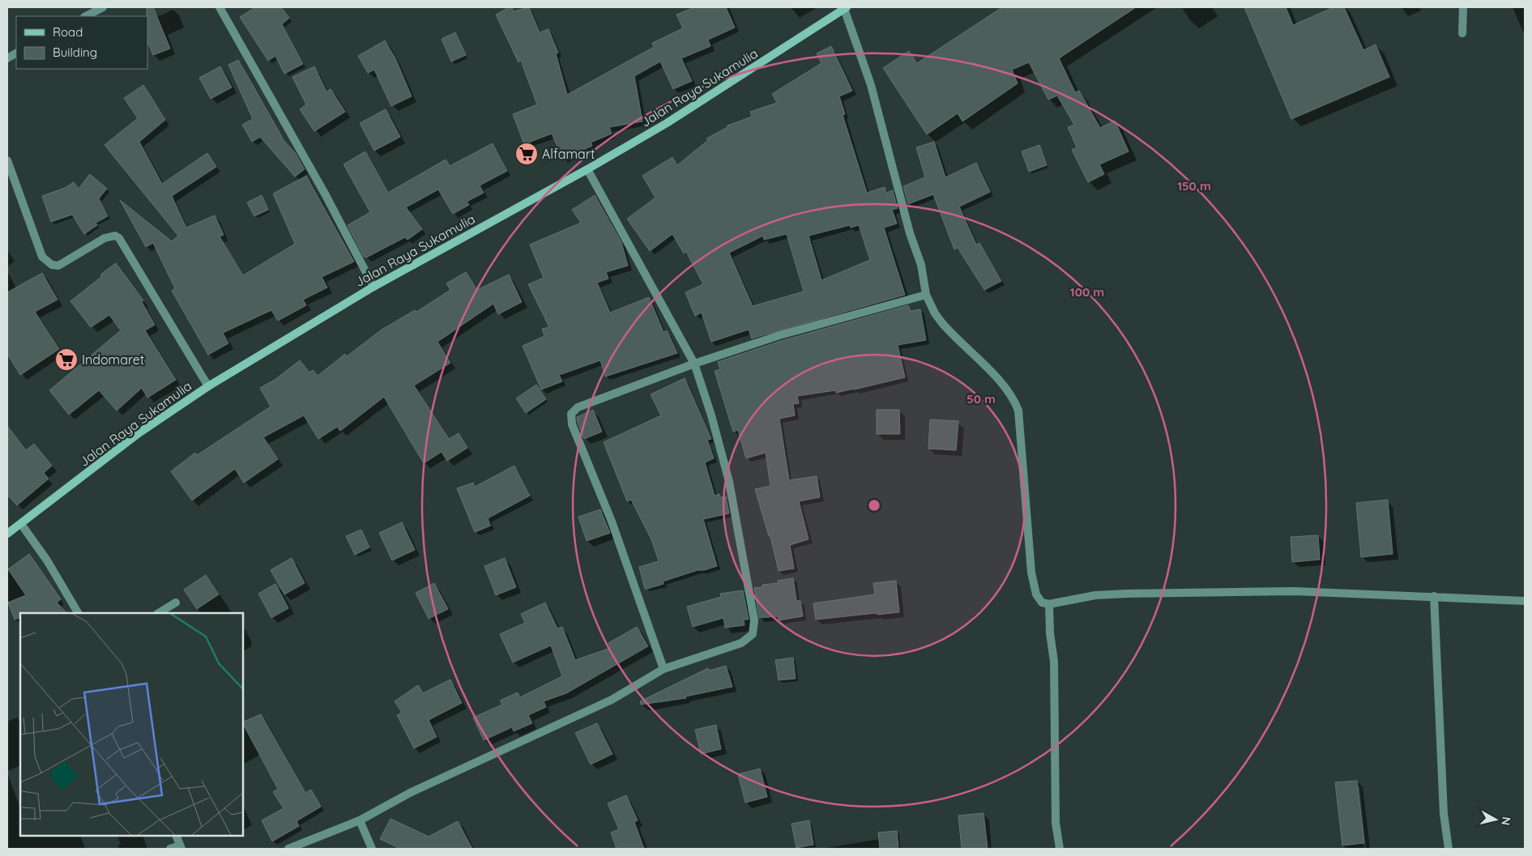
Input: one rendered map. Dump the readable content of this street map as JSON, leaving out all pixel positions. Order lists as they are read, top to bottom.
{
  "streets": {
    "main road": ["Jalan Raya Sukamulia"]
  },
  "places": {
    "supermarket": ["Alfamart", "Indomaret"]
  },
  "legend": ["Road", "Building"],
  "north": "right",
  "rings": ["150 m", "100 m", "50 m"]
}
